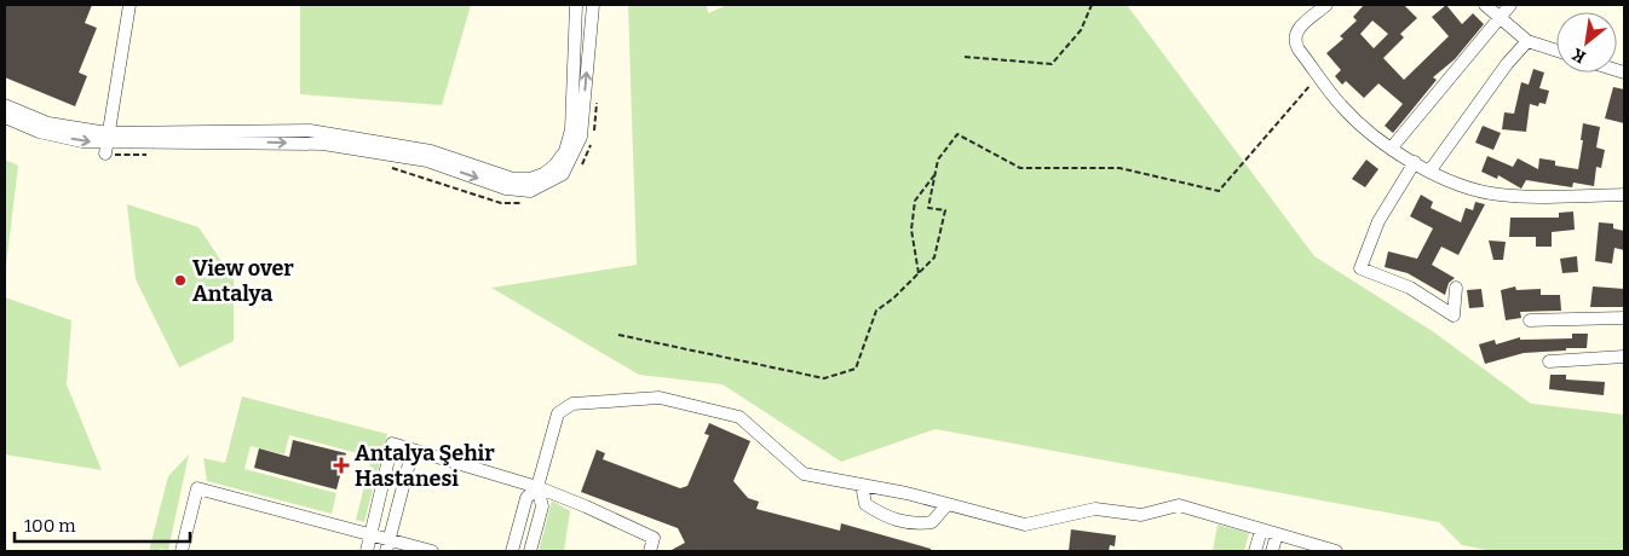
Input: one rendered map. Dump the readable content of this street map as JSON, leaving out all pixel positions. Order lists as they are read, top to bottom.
{
  "places": {
    "other": ["View over Antalya"],
    "health": ["Antalya Şehir Hastanesi"]
  },
  "scale_bar": "100 m",
  "north": "bottom left"
}
